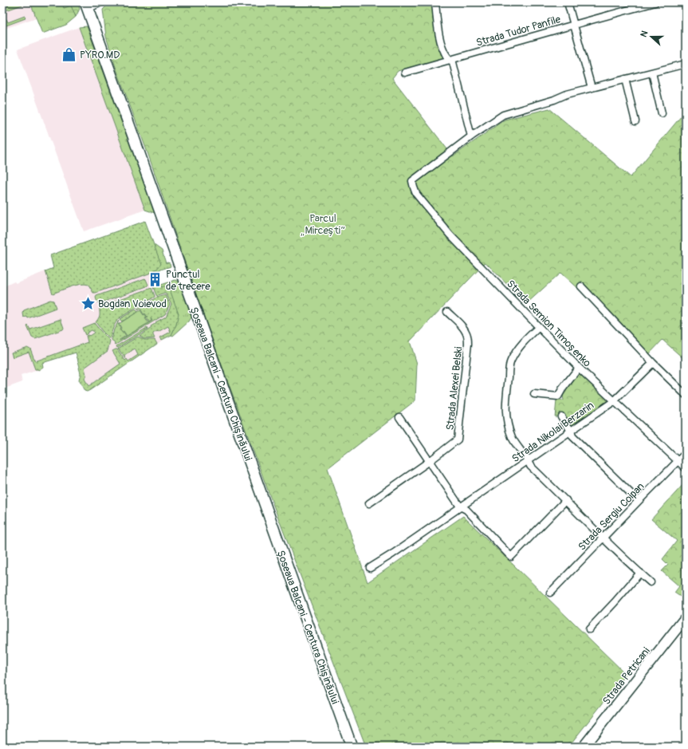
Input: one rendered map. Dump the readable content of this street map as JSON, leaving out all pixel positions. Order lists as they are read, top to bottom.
{
  "streets": {
    "highway": ["Șoseaua Balcani - Centura Chișinăului"],
    "main road": ["Strada Petricani"],
    "street": [
      "Strada Tudor Panfile",
      "Strada Semion Timoșenko",
      "Strada Alexei Belski",
      "Strada Nikolai Berzarin",
      "Strada Sergiu Coipan"
    ]
  },
  "crossings": [
    ["Strada Semion Timoșenko", "Strada Nikolai Berzarin"],
    ["Strada Semion Timoșenko", "Strada Sergiu Coipan"]
  ],
  "parks": ["Parcul „Mircești”"],
  "places": {
    "shop": ["PYRO.MD"],
    "building": ["Punctul de trecere"],
    "place": ["Bogdan Voievod"]
  },
  "north": "left"
}
